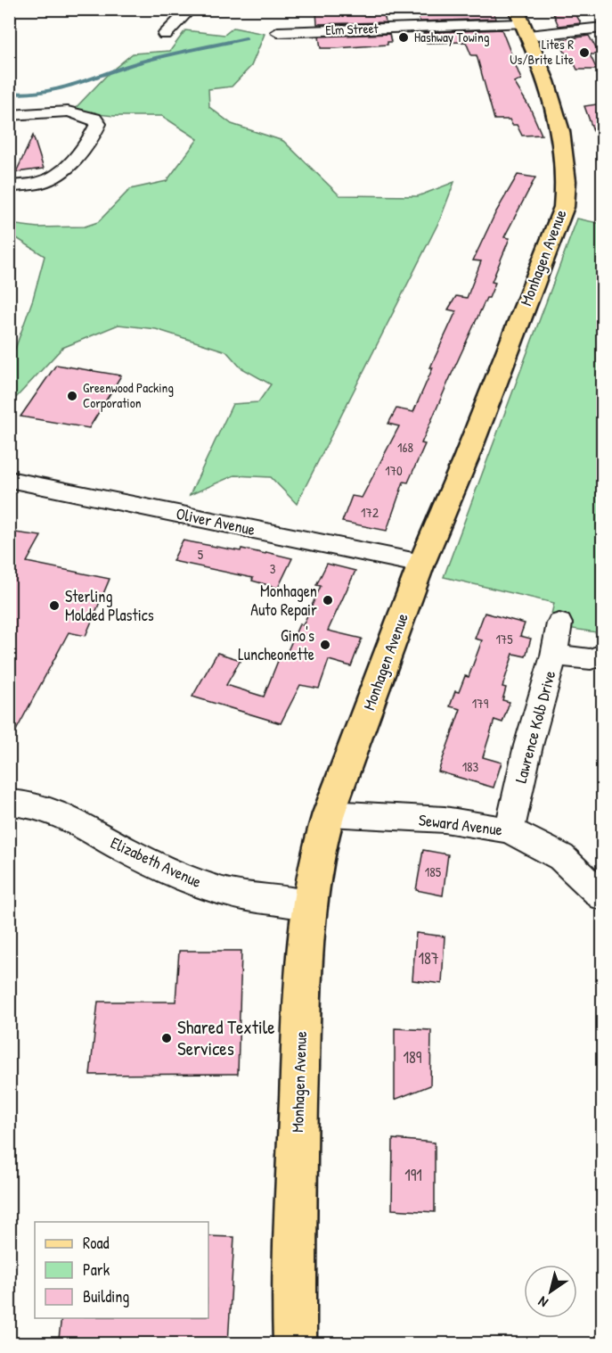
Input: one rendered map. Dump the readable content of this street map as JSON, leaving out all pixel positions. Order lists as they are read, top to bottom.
{
  "streets": {
    "main road": ["Monhagen Avenue"],
    "street": [
      "Elm Street",
      "Oliver Avenue",
      "Lawrence Kolb Drive",
      "Seward Avenue",
      "Elizabeth Avenue"
    ]
  },
  "crossings": [
    ["Elm Street", "Monhagen Avenue"],
    ["Monhagen Avenue", "Oliver Avenue"],
    ["Monhagen Avenue", "Seward Avenue"],
    ["Monhagen Avenue", "Elizabeth Avenue"],
    ["Lawrence Kolb Drive", "Seward Avenue"]
  ],
  "places": [
    "Hashway Towing",
    "Lites R Us/Brite Lite",
    "Greenwood Packing Corporation",
    "Monhagen Auto Repair",
    "Sterling Molded Plastics",
    "Gino's Luncheonette",
    "Shared Textile Services"
  ],
  "house_numbers": [
    "168",
    "170",
    "172",
    "5",
    "3",
    "175",
    "179",
    "183",
    "185",
    "187",
    "189",
    "191"
  ],
  "legend": ["Road", "Park", "Building"],
  "north": "bottom left"
}
